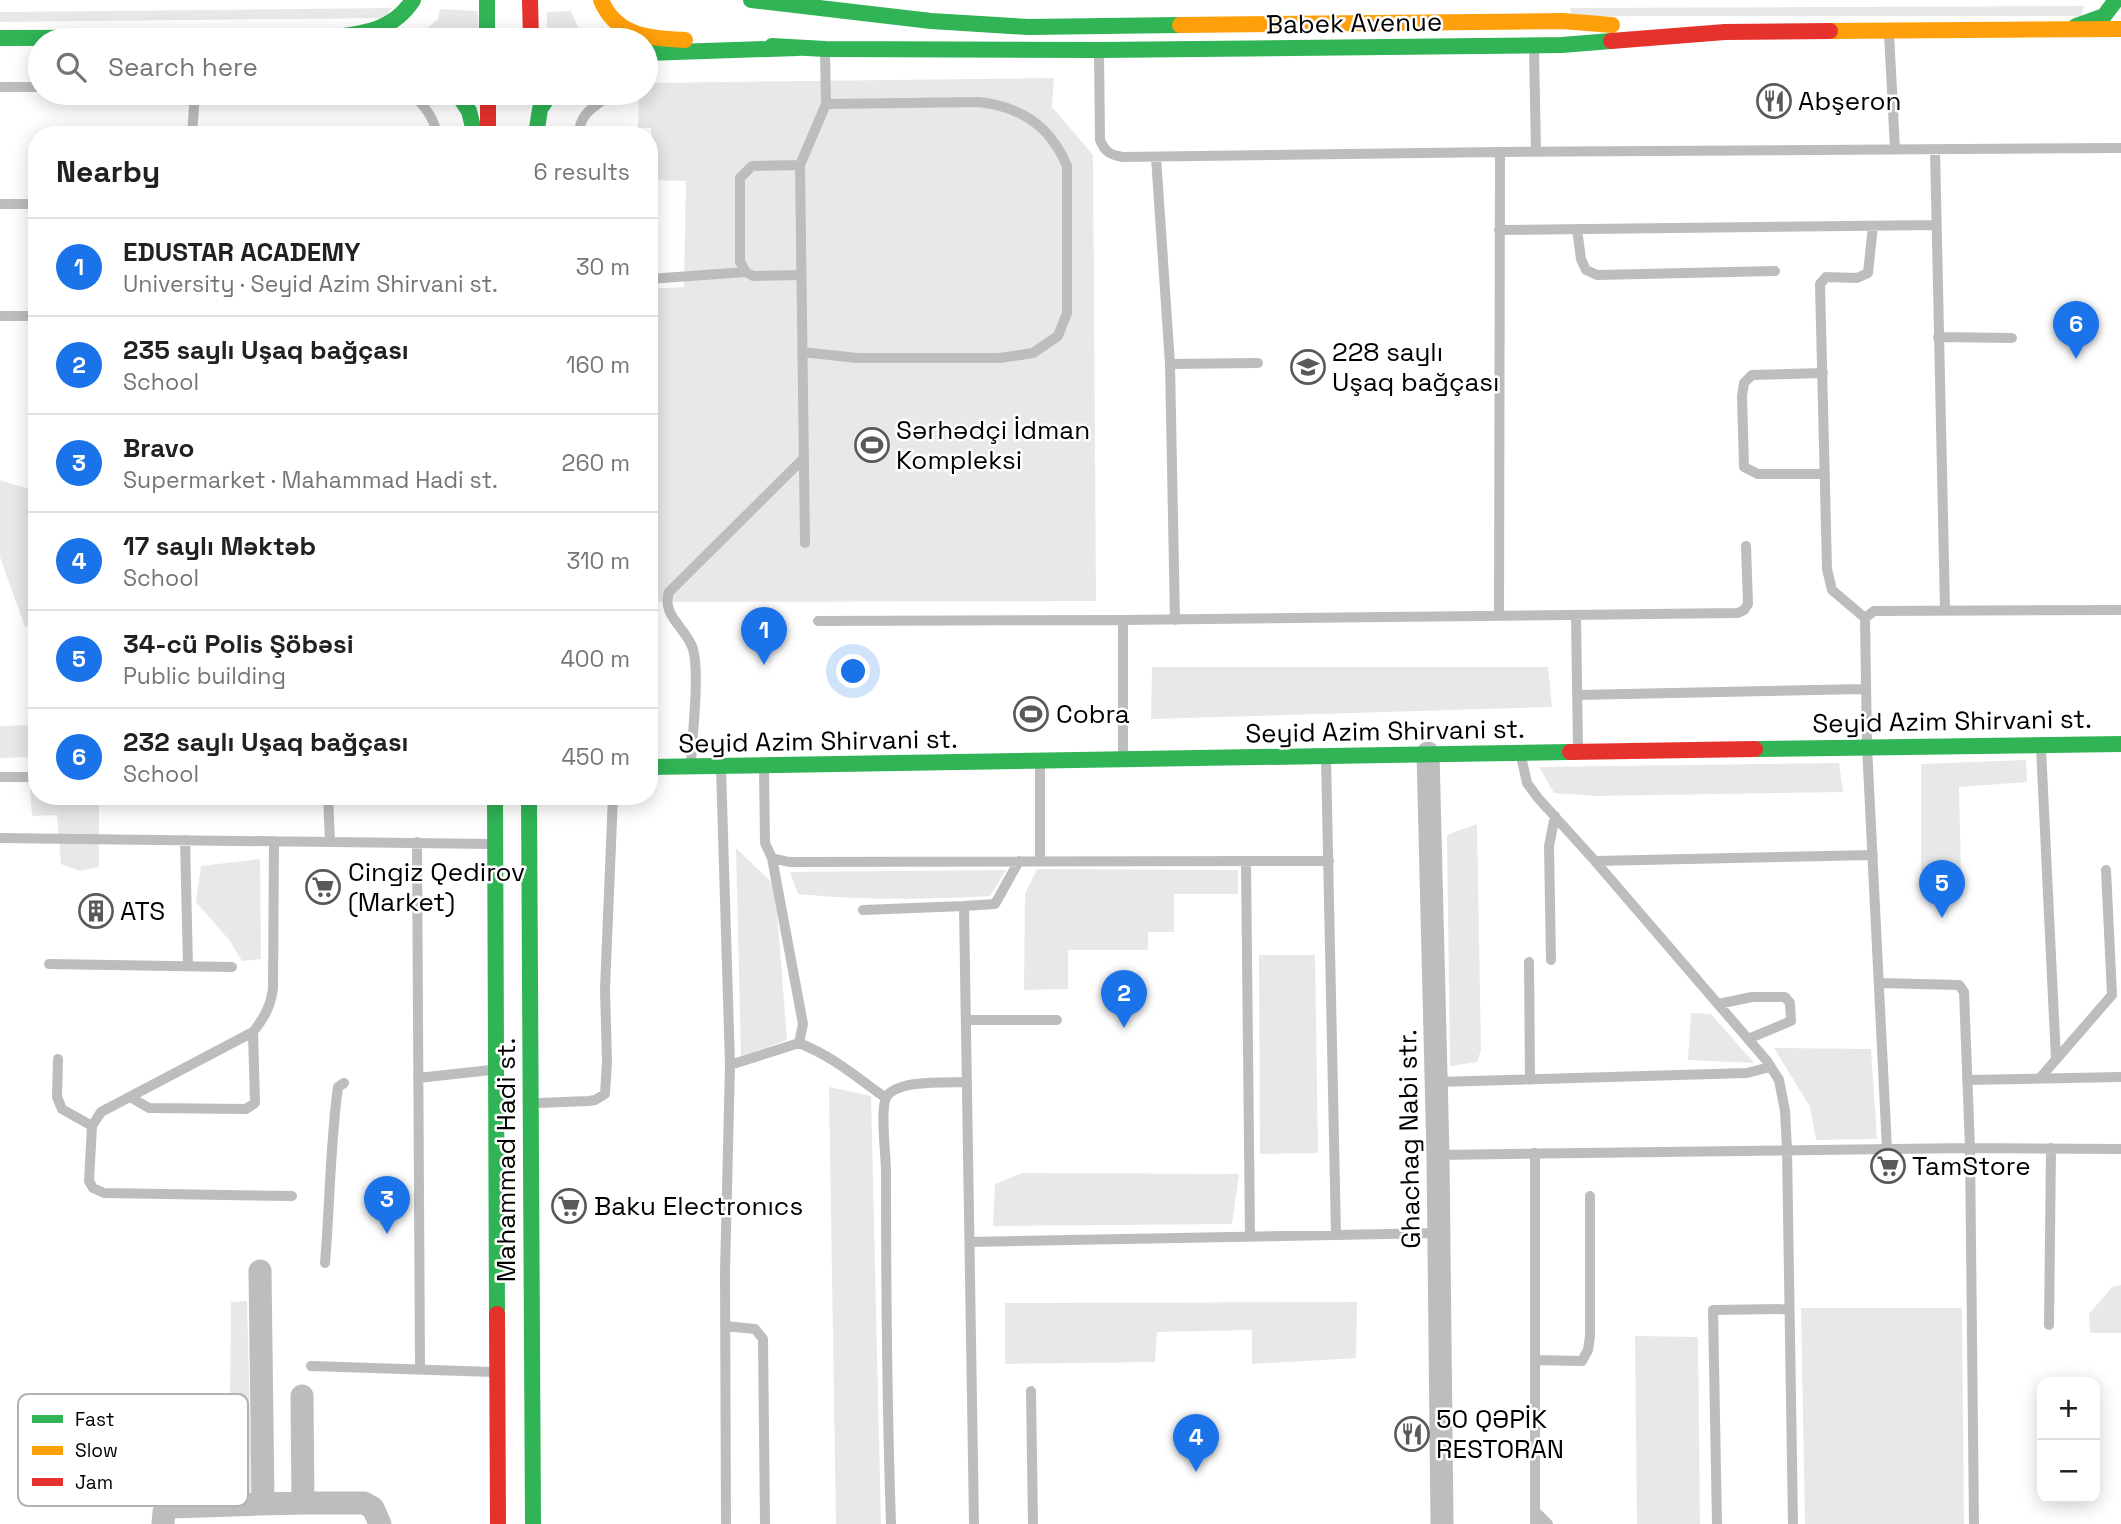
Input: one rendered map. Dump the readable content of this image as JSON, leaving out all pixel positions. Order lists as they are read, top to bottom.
{
  "streets": {
    "main road": ["Babek Avenue", "Seyid Azim Shirvani st.", "Mahammad Hadi st."],
    "street": ["Ghachag Nabi str."]
  },
  "crossings": [
    ["Seyid Azim Shirvani st.", "Ghachag Nabi str."]
  ],
  "places": {
    "restaurant": ["Abşeron", "50 QƏPİK RESTORAN"],
    "school or university": ["228 saylı Uşaq bağçası"],
    "sports": ["Sərhədçi İdman Kompleksi", "Cobra"],
    "supermarket": ["Cingiz Qedirov (Market)", "TamStore", "Baku Electronıcs"],
    "building": ["ATS"]
  },
  "legend": ["Fast", "Slow", "Jam"],
  "page": {
    "search": "Search here",
    "heading": ["Nearby", "6 results"],
    "list": [
      {
        "mark": "1",
        "name": "EDUSTAR ACADEMY",
        "note": "University · Seyid Azim Shirvani st.",
        "value": "30 m"
      },
      {
        "mark": "2",
        "name": "235 saylı Uşaq bağçası",
        "note": "School",
        "value": "160 m"
      },
      {
        "mark": "3",
        "name": "Bravo",
        "note": "Supermarket · Mahammad Hadi st.",
        "value": "260 m"
      },
      {
        "mark": "4",
        "name": "17 saylı Məktəb",
        "note": "School",
        "value": "310 m"
      },
      {
        "mark": "5",
        "name": "34-cü Polis Şöbəsi",
        "note": "Public building",
        "value": "400 m"
      },
      {
        "mark": "6",
        "name": "232 saylı Uşaq bağçası",
        "note": "School",
        "value": "450 m"
      }
    ],
    "pins": [
      "6",
      "1",
      "5",
      "2",
      "3",
      "4"
    ],
    "map_buttons": ["+", "−"]
  }
}
